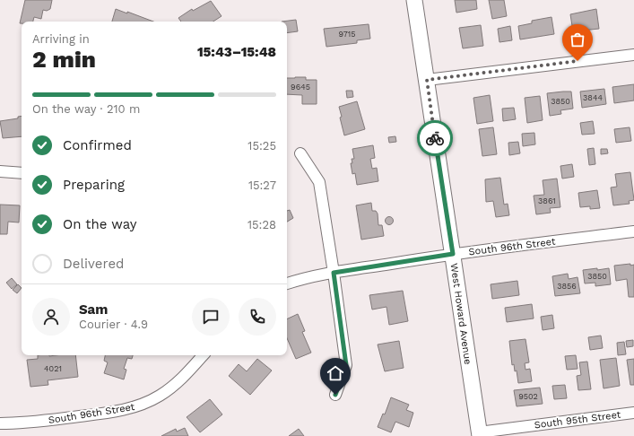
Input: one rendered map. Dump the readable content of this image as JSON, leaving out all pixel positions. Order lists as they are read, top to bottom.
{
  "streets": {
    "street": ["South 96th Street", "West Howard Avenue", "South 95th Street"]
  },
  "crossings": [
    ["South 96th Street", "West Howard Avenue"],
    ["West Howard Avenue", "South 95th Street"]
  ],
  "house_numbers": [
    "9715",
    "9645",
    "3844",
    "3850",
    "3861",
    "3850",
    "3856",
    "4021",
    "9502"
  ],
  "page": {
    "heading": ["2 min", "Arriving in", "15:43–15:48"],
    "panel": ["Sam", "Courier · 4.9"],
    "bar": "On the way · 210 m",
    "list": [
      ["Confirmed", "15:25"],
      ["Preparing", "15:27"],
      ["On the way", "15:28"],
      "Delivered"
    ]
  }
}
